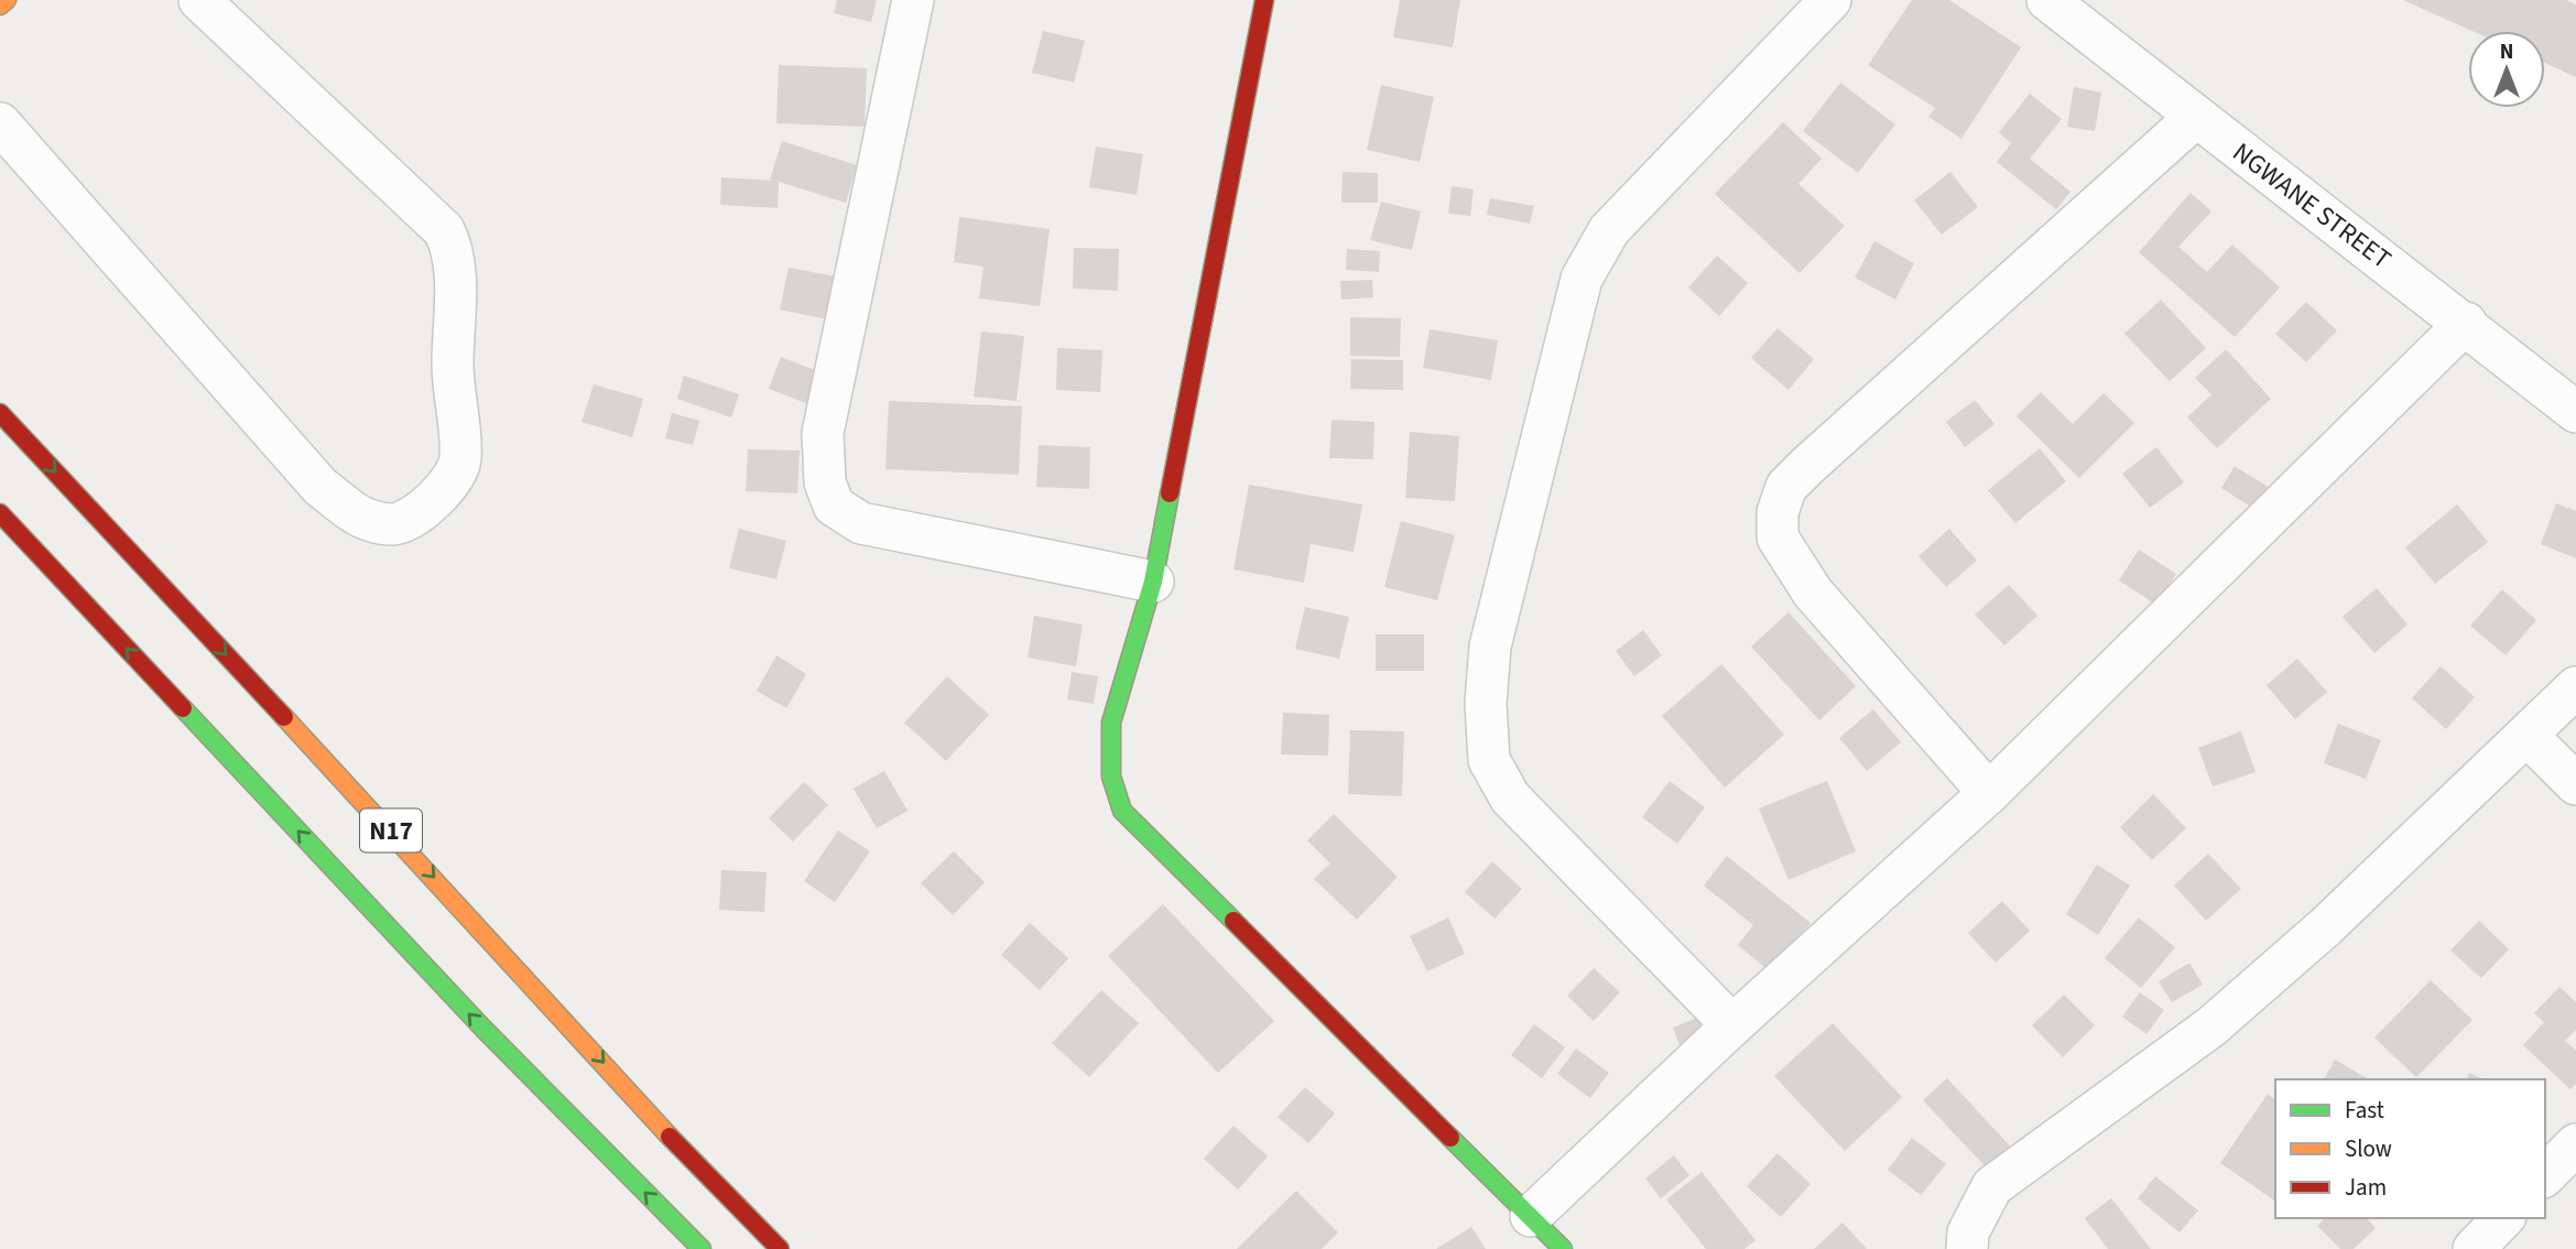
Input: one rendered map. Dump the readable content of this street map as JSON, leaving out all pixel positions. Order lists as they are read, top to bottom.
{
  "streets": {
    "main road": ["N17"],
    "street": ["NGWANE STREET"]
  },
  "legend": ["Fast", "Slow", "Jam"],
  "north": "top"
}
